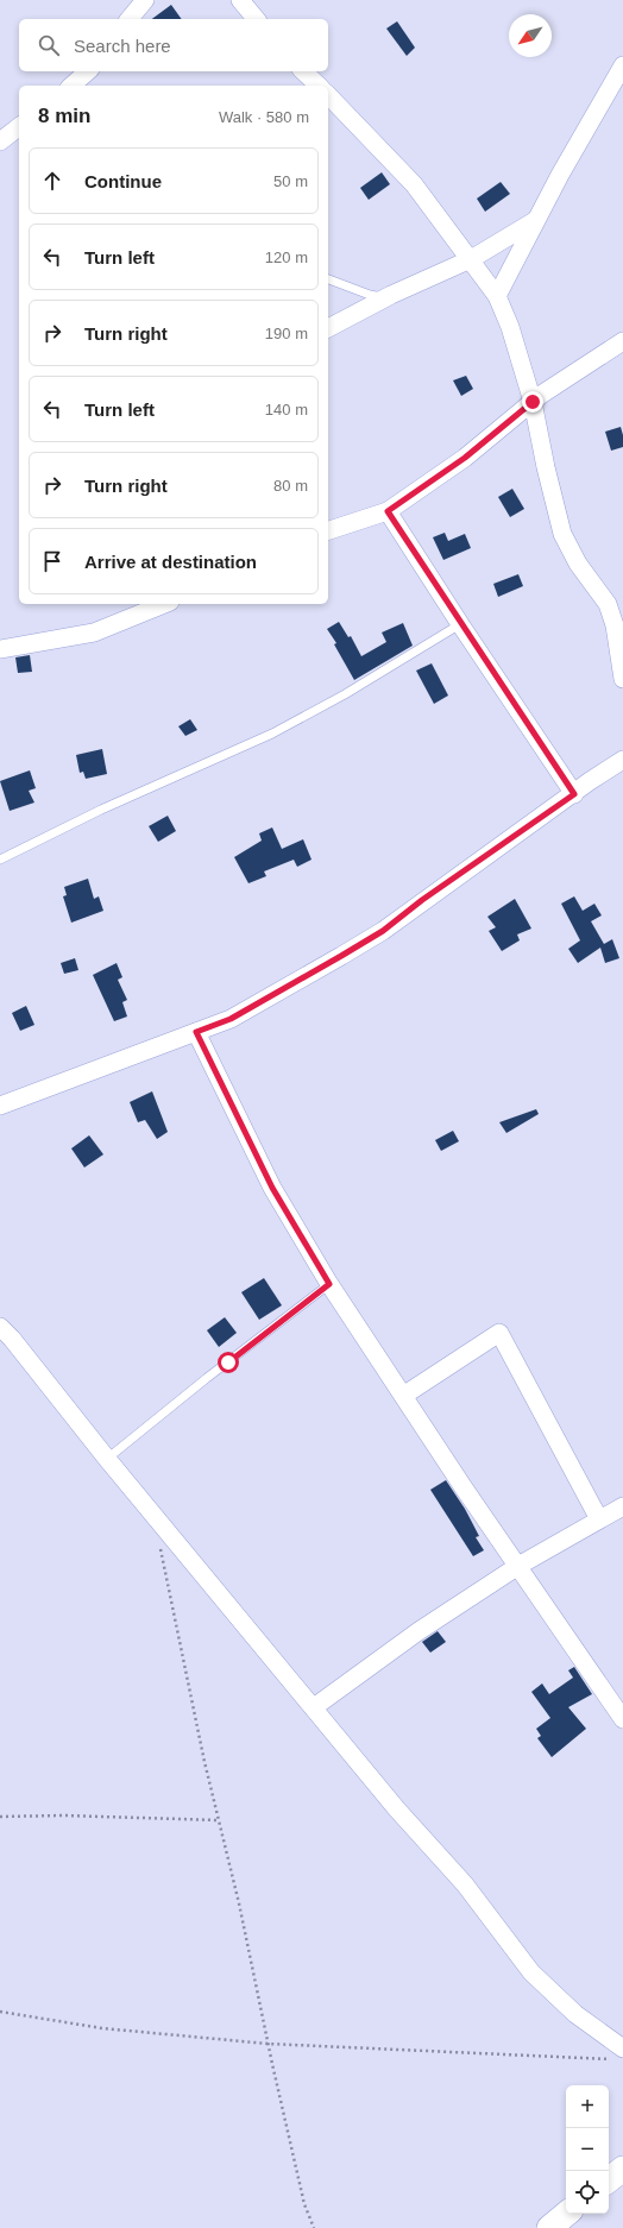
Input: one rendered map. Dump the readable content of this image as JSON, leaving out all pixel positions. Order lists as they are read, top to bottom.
{
  "north": "bottom left",
  "page": {
    "search": "Search here",
    "heading": ["8 min", "Walk · 580 m"],
    "list": [
      ["Continue", "50 m"],
      ["Turn left", "120 m"],
      ["Turn right", "190 m"],
      ["Turn left", "140 m"],
      ["Turn right", "80 m"],
      "Arrive at destination"
    ],
    "map_buttons": ["+", "−"]
  }
}
